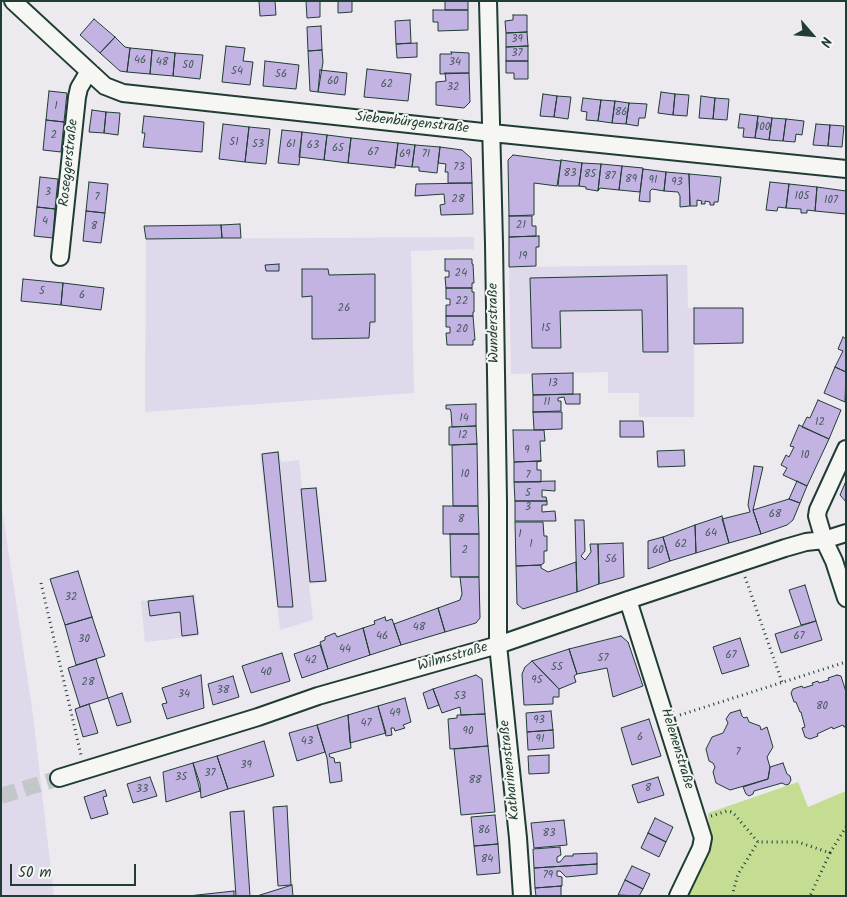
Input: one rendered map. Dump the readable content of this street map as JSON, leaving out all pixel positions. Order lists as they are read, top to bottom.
{
  "streets": {
    "street": [
      "Siebenbürgenstraße",
      "Roseggerstraße",
      "Wunderstraße",
      "Wilmsstraße",
      "Helenenstraße",
      "Katharinenstraße"
    ]
  },
  "crossings": [
    ["Siebenbürgenstraße", "Roseggerstraße"],
    ["Siebenbürgenstraße", "Wunderstraße"],
    ["Wunderstraße", "Wilmsstraße"],
    ["Wunderstraße", "Katharinenstraße"],
    ["Wilmsstraße", "Helenenstraße"],
    ["Wilmsstraße", "Katharinenstraße"]
  ],
  "house_numbers": [
    "39",
    "37",
    "46",
    "48",
    "34",
    "50",
    "54",
    "56",
    "60",
    "62",
    "32",
    "1",
    "86",
    "100",
    "2",
    "51",
    "53",
    "61",
    "63",
    "65",
    "67",
    "69",
    "71",
    "73",
    "83",
    "85",
    "87",
    "89",
    "91",
    "93",
    "3",
    "105",
    "7",
    "28",
    "107",
    "4",
    "21",
    "8",
    "19",
    "24",
    "5",
    "6",
    "22",
    "26",
    "15",
    "20",
    "13",
    "11",
    "14",
    "12",
    "12",
    "9",
    "10",
    "10",
    "7",
    "5",
    "3",
    "68",
    "8",
    "64",
    "1",
    "1",
    "62",
    "2",
    "60",
    "56",
    "32",
    "48",
    "46",
    "67",
    "30",
    "44",
    "67",
    "57",
    "42",
    "55",
    "40",
    "95",
    "28",
    "38",
    "34",
    "53",
    "80",
    "49",
    "93",
    "47",
    "90",
    "6",
    "91",
    "43",
    "7",
    "39",
    "37",
    "35",
    "88",
    "8",
    "33",
    "86",
    "83",
    "84",
    "79"
  ],
  "scale_bar": "50 m",
  "north": "bottom right"
}
